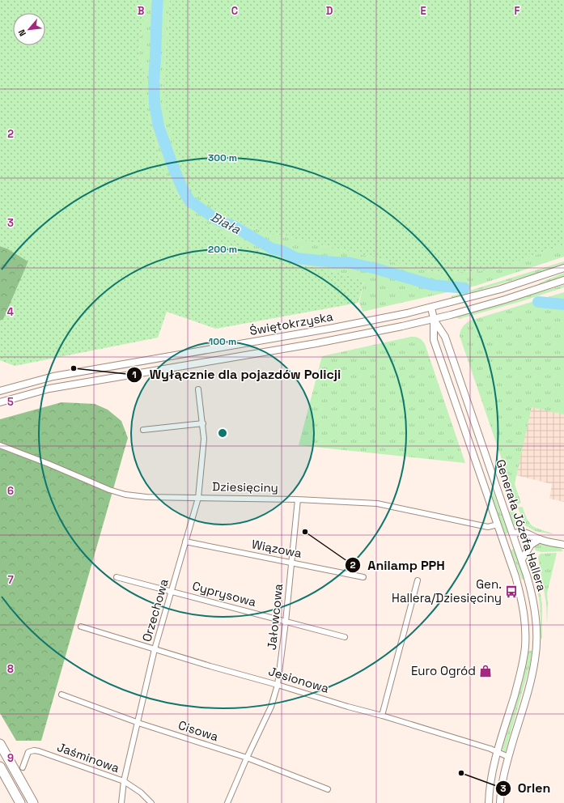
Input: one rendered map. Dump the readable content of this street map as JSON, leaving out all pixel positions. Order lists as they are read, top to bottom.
{
  "streets": {
    "main road": ["Świętokrzyska", "Generała Józefa Hallera"],
    "street": [
      "Dziesięciny",
      "Wiązowa",
      "Cyprysowa",
      "Orzechowa",
      "Jałowcowa",
      "Jesionowa",
      "Cisowa",
      "Jaśminowa"
    ]
  },
  "crossings": [
    ["Świętokrzyska", "Generała Józefa Hallera"],
    ["Dziesięciny", "Generała Józefa Hallera"],
    ["Dziesięciny", "Orzechowa"],
    ["Dziesięciny", "Jałowcowa"],
    ["Generała Józefa Hallera", "Jesionowa"],
    ["Wiązowa", "Orzechowa"],
    ["Wiązowa", "Jałowcowa"],
    ["Cyprysowa", "Orzechowa"],
    ["Cyprysowa", "Jałowcowa"],
    ["Orzechowa", "Jesionowa"],
    ["Orzechowa", "Cisowa"],
    ["Orzechowa", "Jaśminowa"],
    ["Jałowcowa", "Jesionowa"],
    ["Jałowcowa", "Cisowa"]
  ],
  "water": ["Biała"],
  "places": {
    "other": ["Wyłącznie dla pojazdów Policji", "Anilamp PPH", "Orlen"],
    "bus stop": ["Gen. Hallera/Dziesięciny"],
    "shop": ["Euro Ogród"]
  },
  "north": "bottom left",
  "grid": {
    "columns": [
      "B",
      "C",
      "D",
      "E",
      "F"
    ],
    "rows": [
      "2",
      "3",
      "4",
      "5",
      "6",
      "7",
      "8",
      "9"
    ]
  },
  "rings": ["300 m", "200 m", "100 m"]
}
